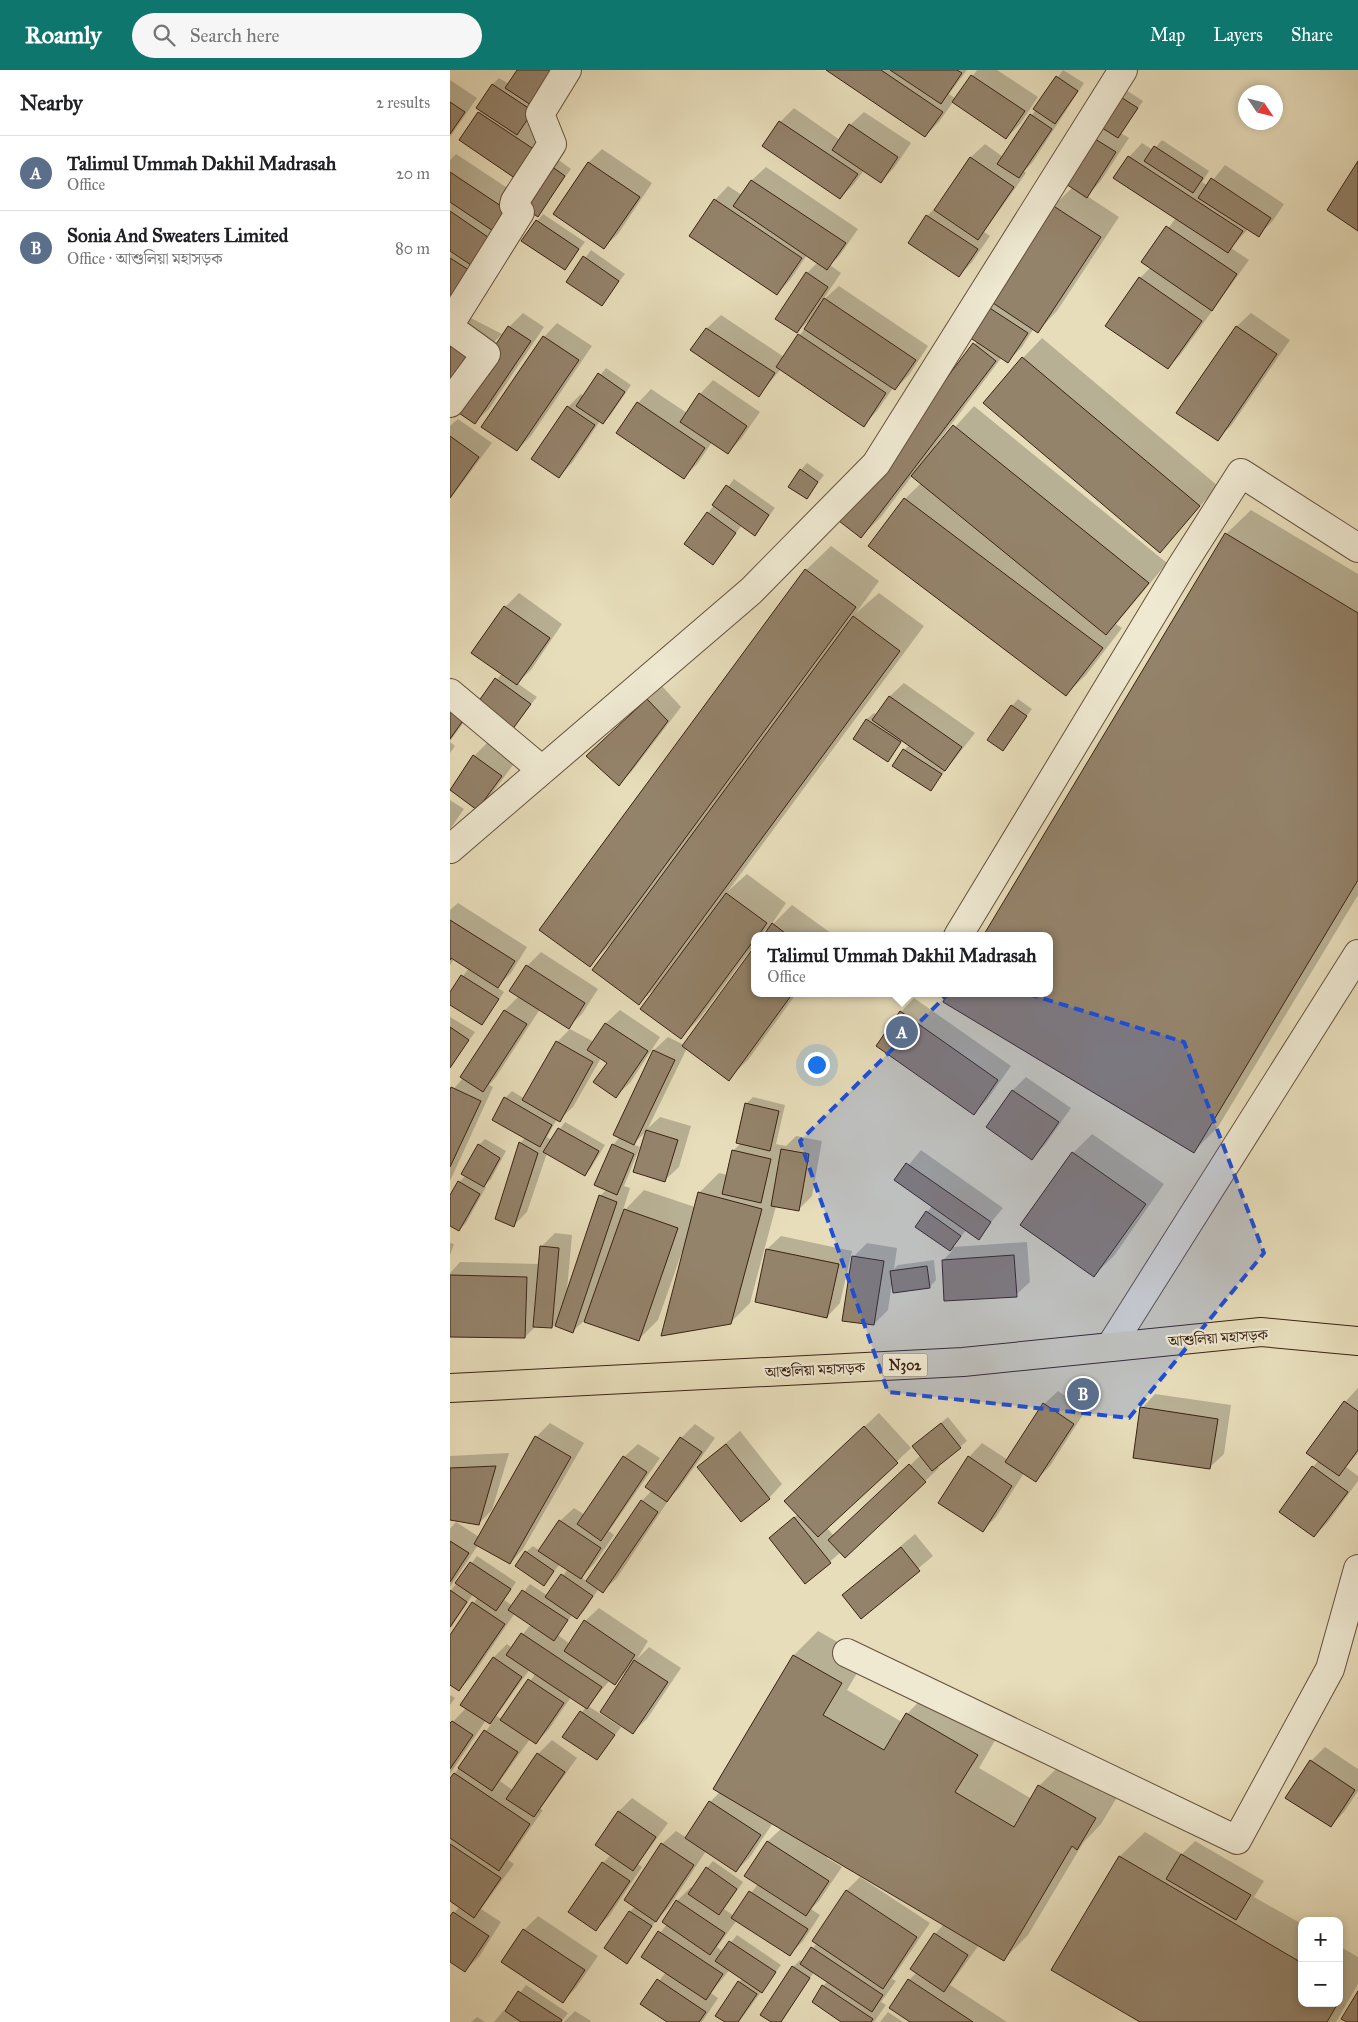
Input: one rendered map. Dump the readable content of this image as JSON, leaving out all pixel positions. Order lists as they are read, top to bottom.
{
  "streets": {
    "highway": ["আশুলিয়া মহাসড়ক", "N302"]
  },
  "north": "bottom right",
  "page": {
    "header": "Roamly",
    "search": "Search here",
    "nav": ["Map", "Layers", "Share"],
    "heading": ["Nearby", "2 results"],
    "list": [
      {
        "mark": "A",
        "name": "Talimul Ummah Dakhil Madrasah",
        "note": "Office",
        "value": "20 m"
      },
      {
        "mark": "B",
        "name": "Sonia And Sweaters Limited",
        "note": "Office · আশুলিয়া মহাসড়ক",
        "value": "80 m"
      }
    ],
    "popup": ["Talimul Ummah Dakhil Madrasah", "Office"],
    "pins": ["A", "B"],
    "map_buttons": ["+", "−"]
  }
}
